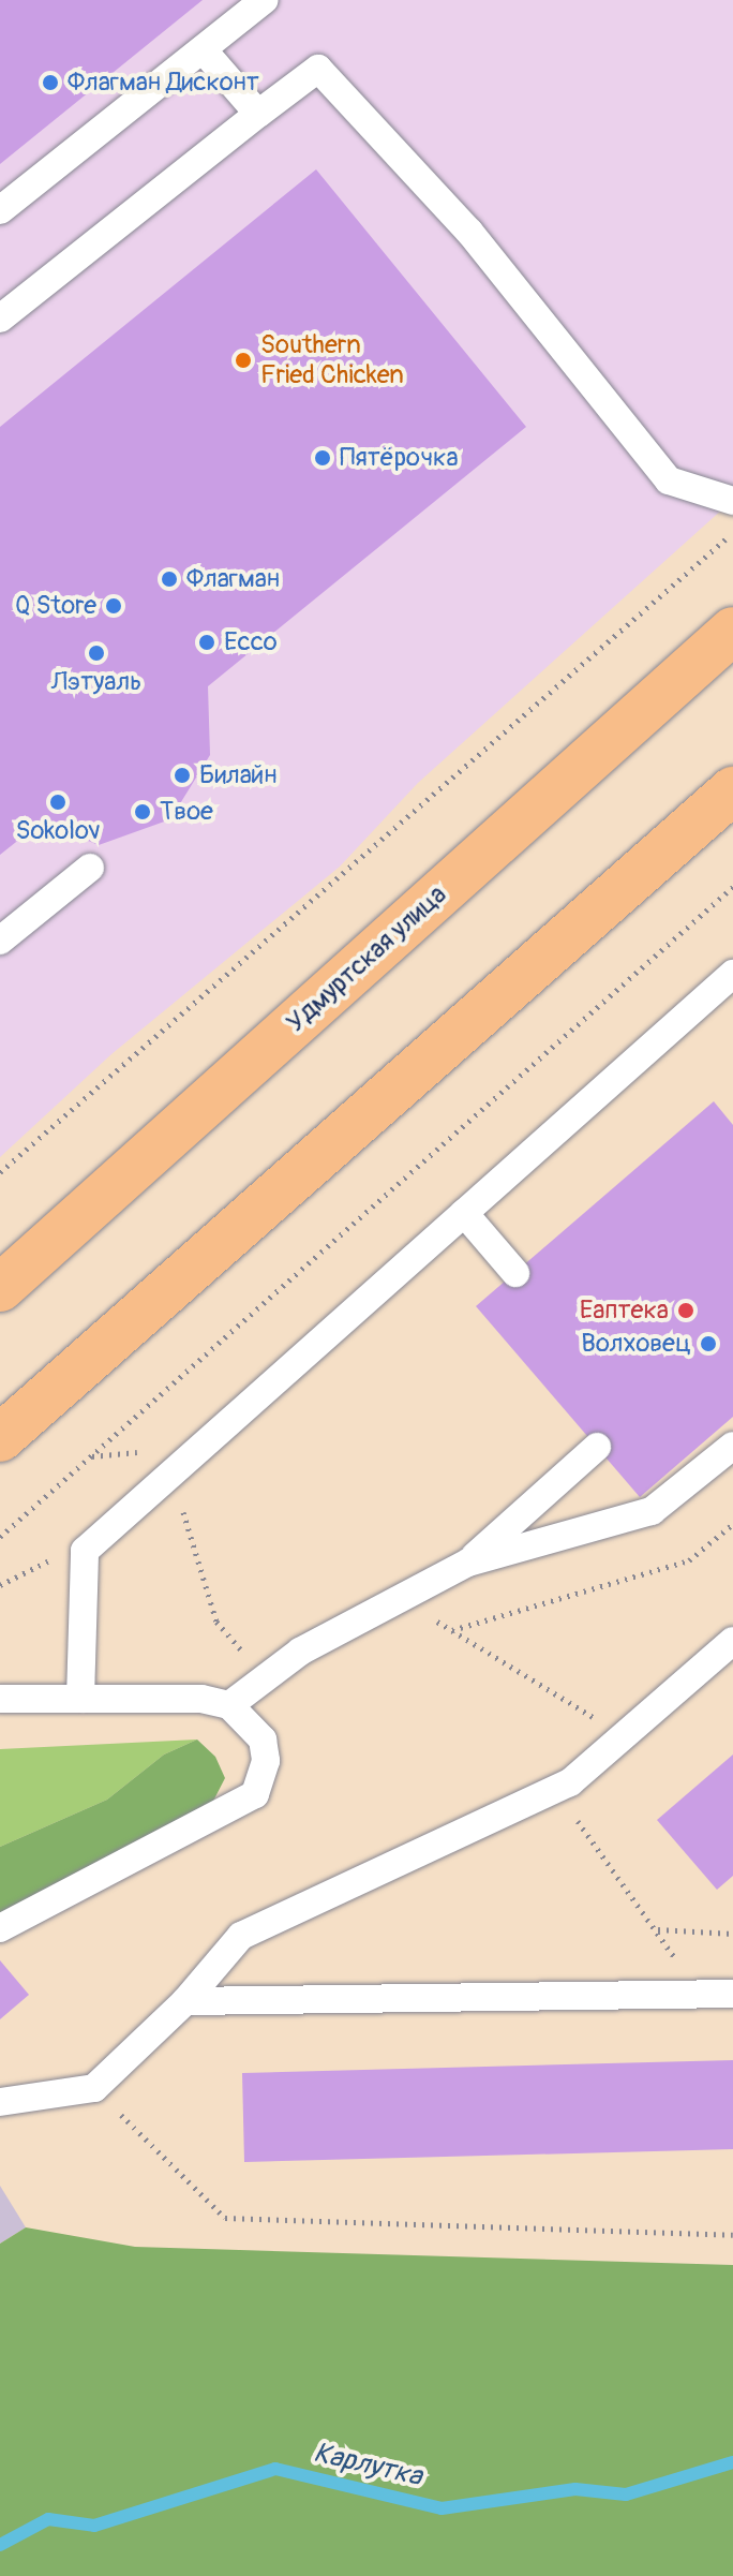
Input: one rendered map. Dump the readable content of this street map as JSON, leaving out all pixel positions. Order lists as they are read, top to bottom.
{
  "streets": {
    "main road": ["Удмуртская улица"]
  },
  "water": ["Карлутка"],
  "places": [
    "Флагман Дисконт",
    "Southern Fried Chicken",
    "Пятёрочка",
    "Флагман",
    "Q Store",
    "Ecco",
    "Лэтуаль",
    "Билайн",
    "Sokolov",
    "Твое",
    "Еаптека",
    "Волховец"
  ]
}
